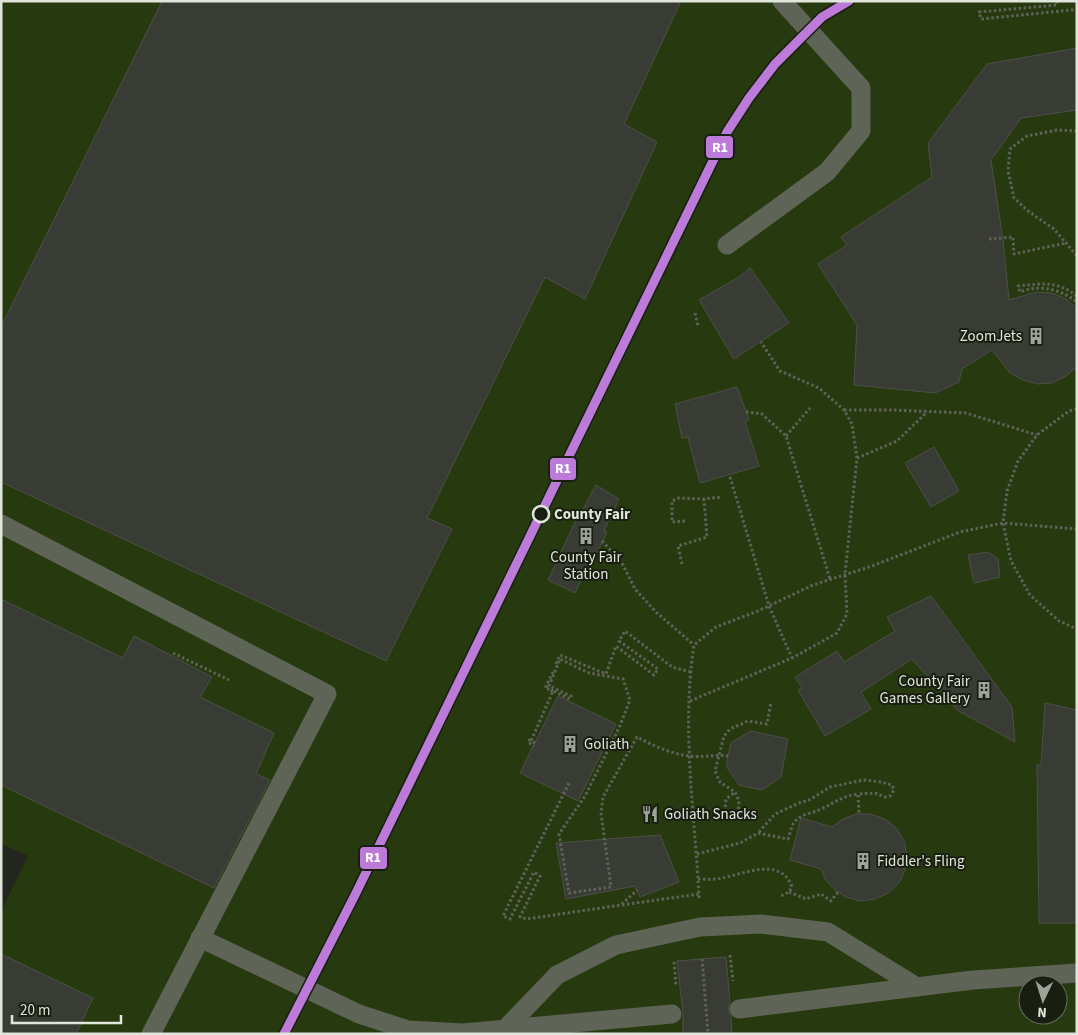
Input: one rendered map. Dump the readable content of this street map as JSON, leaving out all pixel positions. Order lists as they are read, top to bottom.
{
  "places": {
    "building": [
      "ZoomJets",
      "County Fair Station",
      "County Fair Games Gallery",
      "Goliath",
      "Fiddler's Fling"
    ],
    "other": ["County Fair"],
    "restaurant": ["Goliath Snacks"]
  },
  "lines": ["transit line R1"],
  "scale_bar": "20 m",
  "north": "bottom"
}
